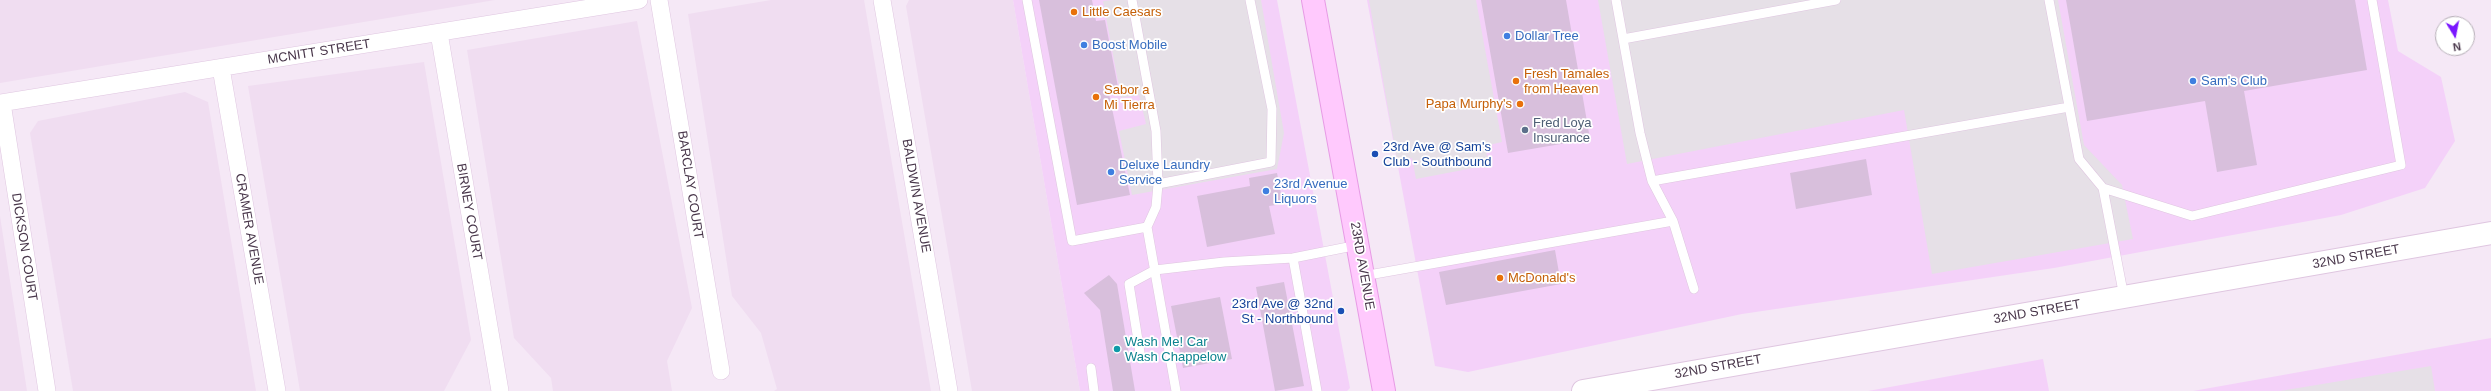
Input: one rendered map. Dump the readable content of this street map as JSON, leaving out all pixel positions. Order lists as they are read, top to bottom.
{
  "streets": {
    "main road": ["23RD AVENUE"],
    "street": [
      "MCNITT STREET",
      "BARCLAY COURT",
      "BALDWIN AVENUE",
      "BIRNEY COURT",
      "CRAMER AVENUE",
      "DICKSON COURT",
      "32ND STREET"
    ]
  },
  "crossings": [
    ["MCNITT STREET", "BIRNEY COURT"],
    ["MCNITT STREET", "CRAMER AVENUE"],
    ["MCNITT STREET", "DICKSON COURT"]
  ],
  "places": [
    "Little Caesars",
    "Dollar Tree",
    "Boost Mobile",
    "Fresh Tamales from Heaven",
    "Sam's Club",
    "Sabor a Mi Tierra",
    "Papa Murphy's",
    "Fred Loya Insurance",
    "23rd Ave @ Sam's Club - Southbound",
    "Deluxe Laundry Service",
    "23rd Avenue Liquors",
    "McDonald's",
    "23rd Ave @ 32nd St - Northbound",
    "Wash Me! Car Wash Chappelow"
  ],
  "north": "bottom"
}
